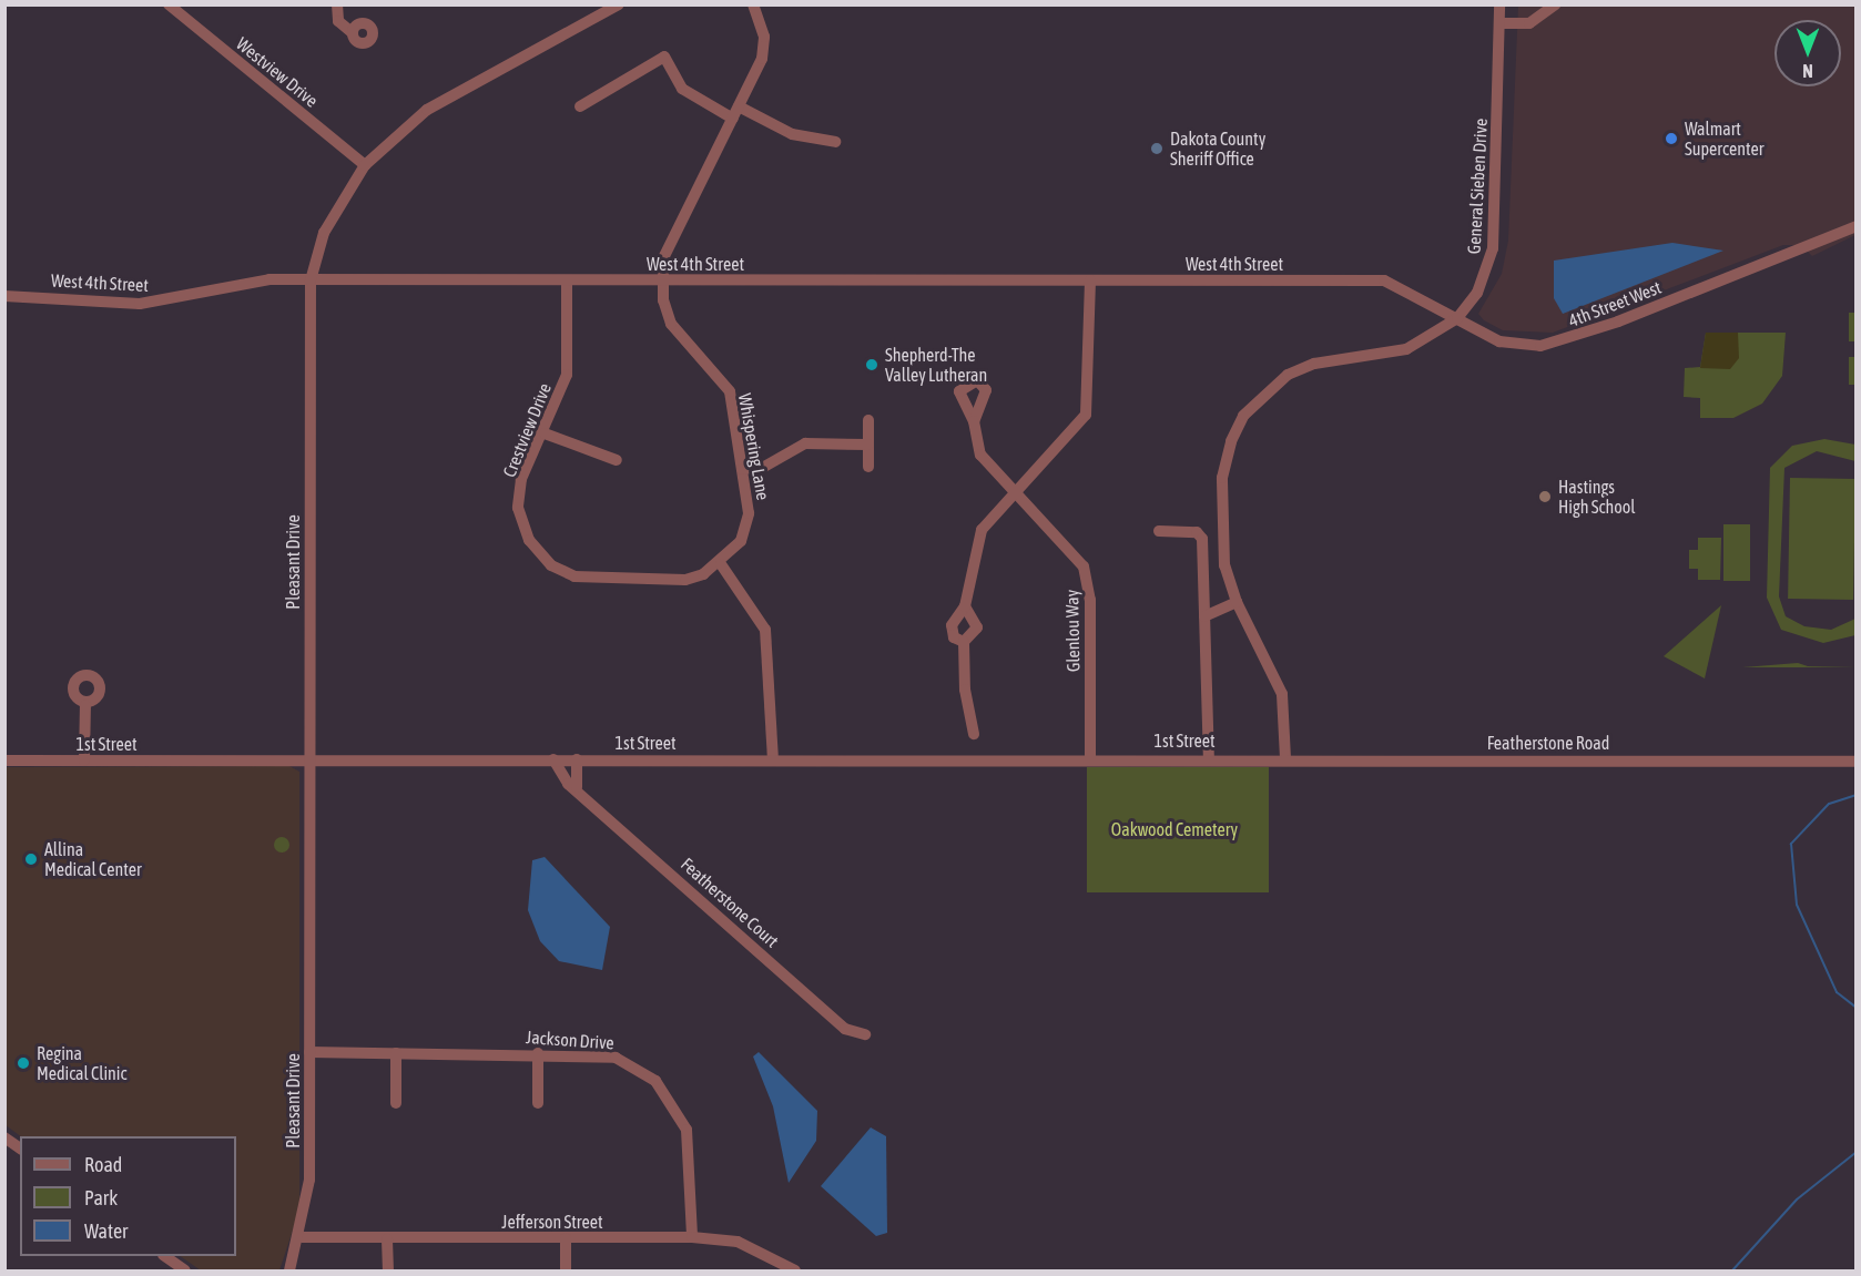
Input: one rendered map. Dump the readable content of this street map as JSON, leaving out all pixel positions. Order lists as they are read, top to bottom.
{
  "streets": {
    "street": [
      "Westview Drive",
      "General Sieben Drive",
      "West 4th Street",
      "4th Street West",
      "Crestview Drive",
      "Whispering Lane",
      "Pleasant Drive",
      "Glenlou Way",
      "1st Street",
      "Featherstone Road",
      "Featherstone Court",
      "Jackson Drive",
      "Jefferson Street"
    ]
  },
  "crossings": [
    ["Westview Drive", "Pleasant Drive"],
    ["General Sieben Drive", "4th Street West"],
    ["General Sieben Drive", "1st Street"],
    ["General Sieben Drive", "Featherstone Road"],
    ["West 4th Street", "4th Street West"],
    ["West 4th Street", "Crestview Drive"],
    ["West 4th Street", "Whispering Lane"],
    ["West 4th Street", "Pleasant Drive"],
    ["Crestview Drive", "Whispering Lane"],
    ["Pleasant Drive", "1st Street"],
    ["Pleasant Drive", "Jackson Drive"],
    ["Pleasant Drive", "Jefferson Street"],
    ["Glenlou Way", "1st Street"],
    ["1st Street", "Featherstone Road"],
    ["1st Street", "Featherstone Court"],
    ["Jackson Drive", "Jefferson Street"]
  ],
  "parks": ["Oakwood Cemetery"],
  "places": [
    "Walmart Supercenter",
    "Dakota County Sheriff Office",
    "Shepherd-The Valley Lutheran",
    "Hastings High School",
    "Allina Medical Center",
    "Regina Medical Clinic"
  ],
  "legend": ["Road", "Park", "Water"],
  "north": "bottom"
}
